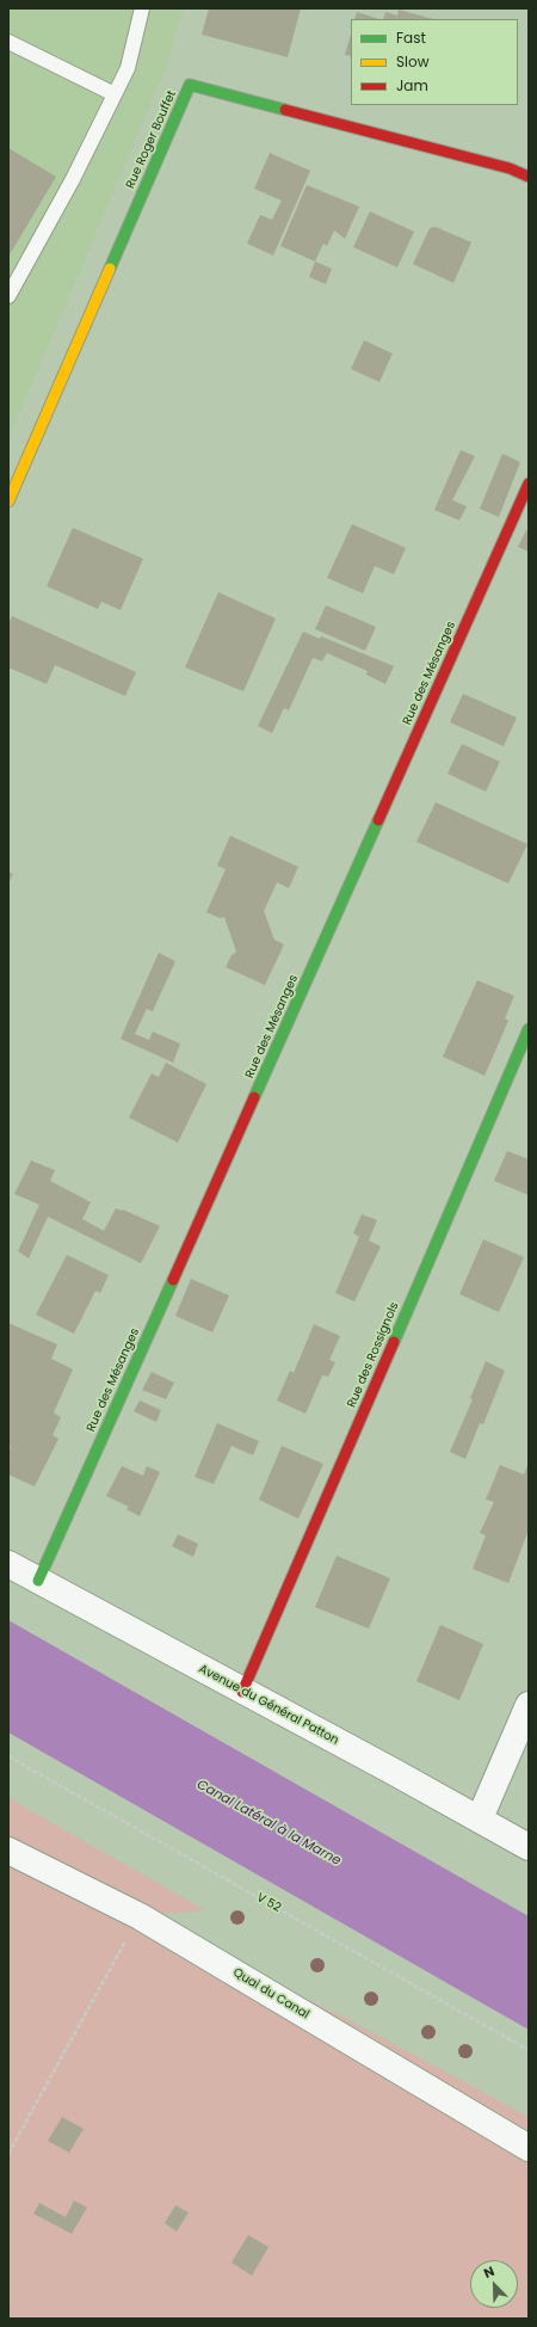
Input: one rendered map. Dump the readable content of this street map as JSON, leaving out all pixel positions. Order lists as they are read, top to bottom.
{
  "streets": {
    "street": [
      "Rue Roger Bouffet",
      "Rue des Mésanges",
      "Rue des Rossignols",
      "Avenue du Général Patton",
      "Quai du Canal"
    ],
    "path": ["V 52"]
  },
  "crossings": [
    ["Rue des Mésanges", "Avenue du Général Patton"],
    ["Rue des Rossignols", "Avenue du Général Patton"]
  ],
  "water": ["Canal Latéral à la Marne"],
  "legend": ["Fast", "Slow", "Jam"],
  "north": "top left"
}
